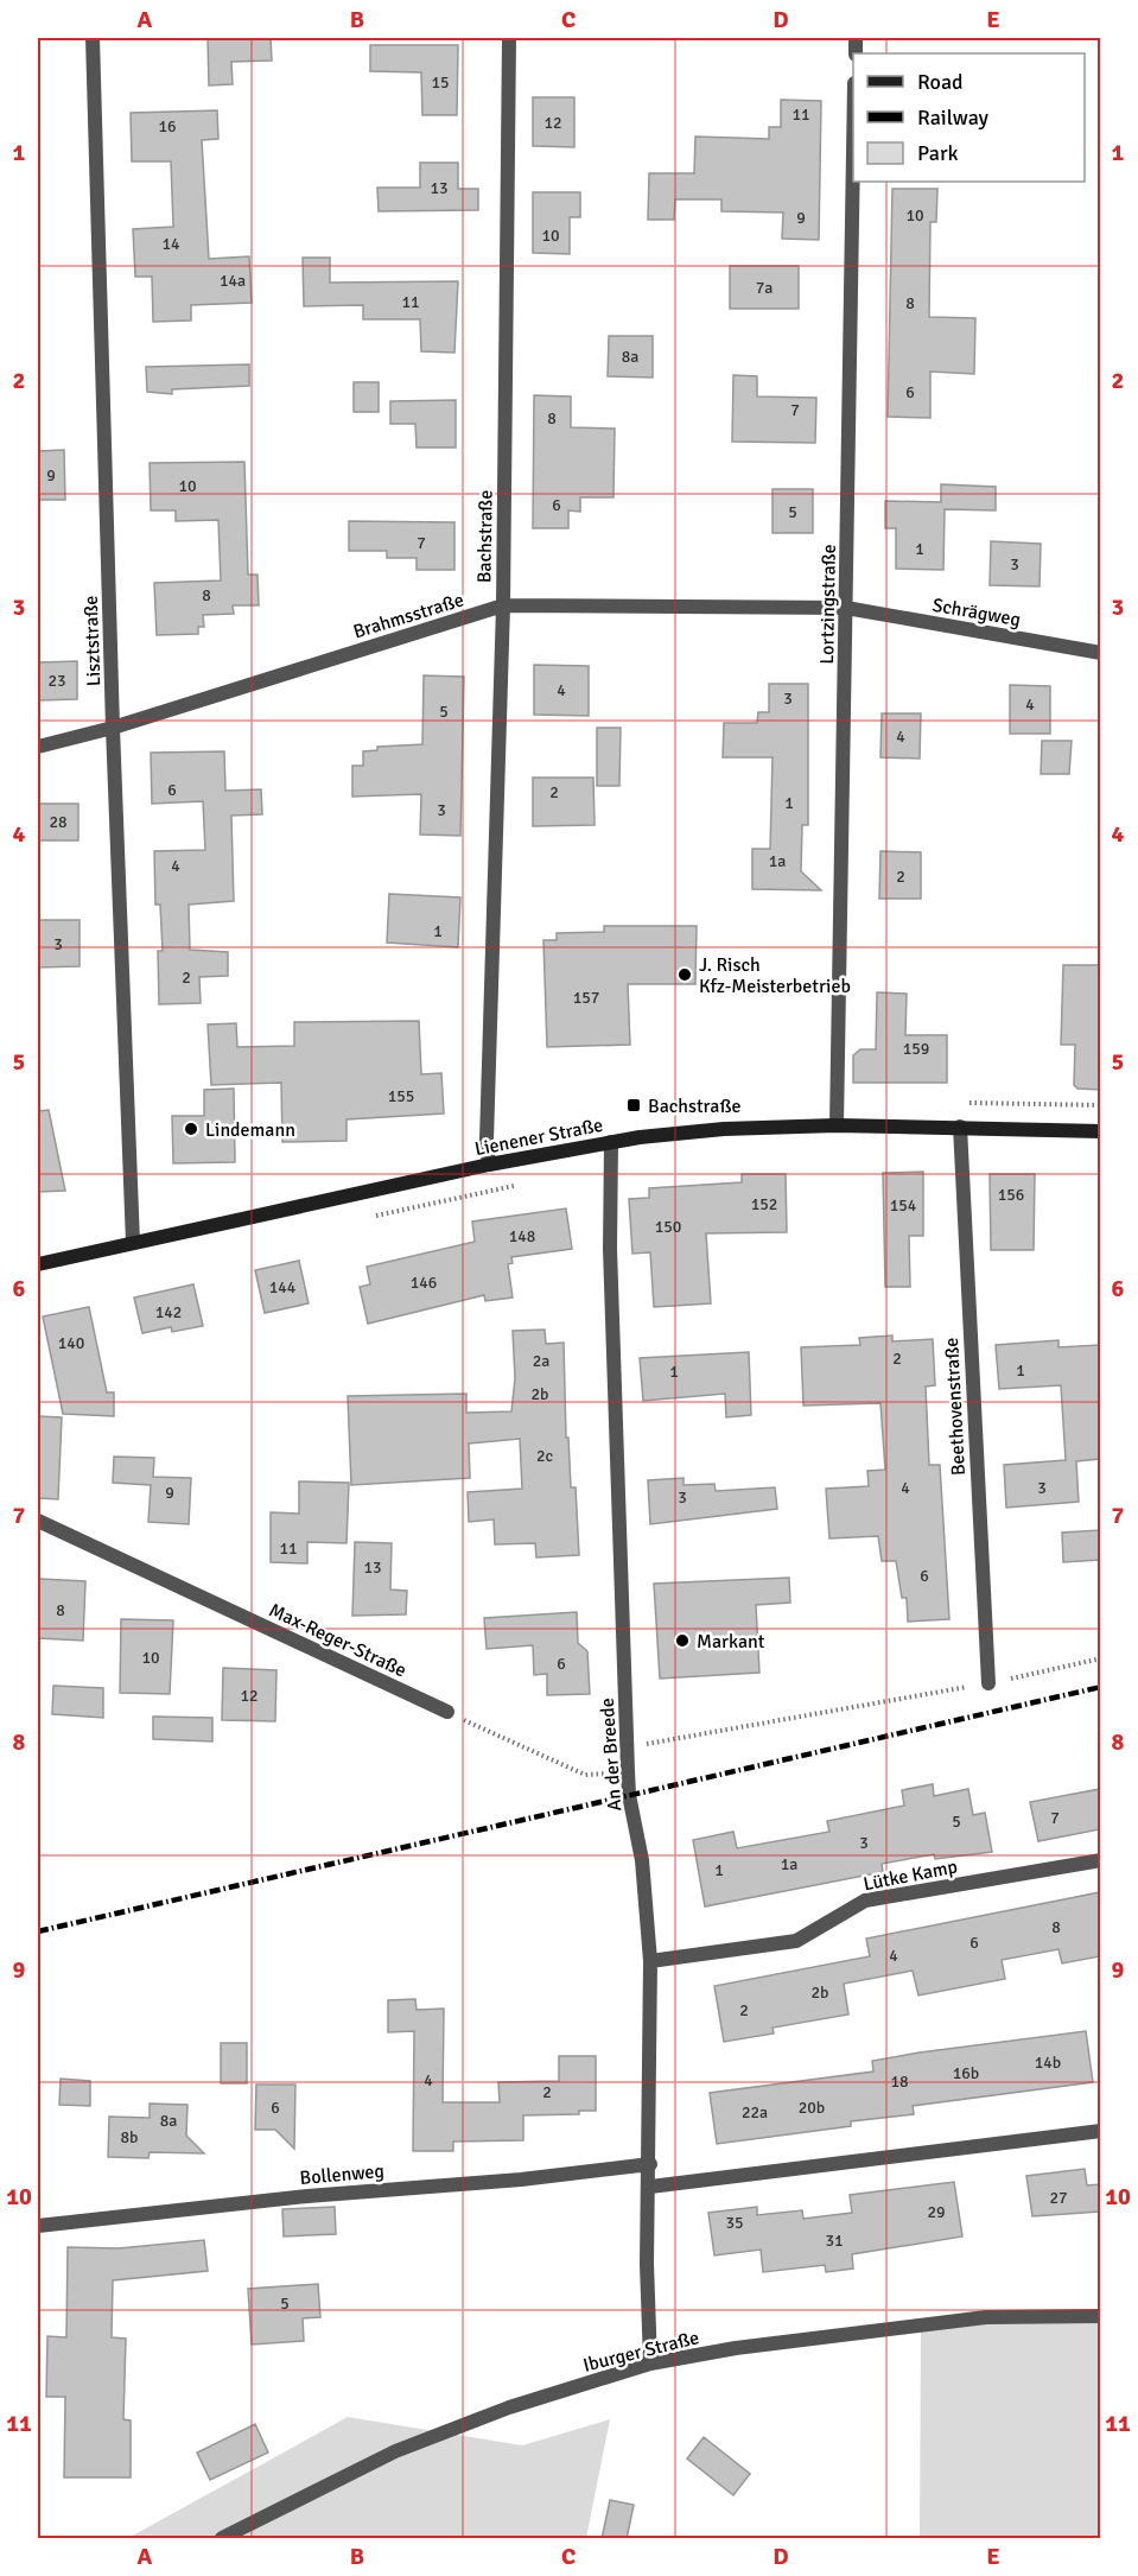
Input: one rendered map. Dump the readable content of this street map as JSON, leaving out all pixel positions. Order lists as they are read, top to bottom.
{
  "streets": {
    "street": [
      "Bachstraße",
      "Lortzingstraße",
      "Schrägweg",
      "Brahmsstraße",
      "Lisztstraße",
      "Lienener Straße",
      "Beethovenstraße",
      "Max-Reger-Straße",
      "An der Breede",
      "Lütke Kamp",
      "Bollenweg",
      "Iburger Straße"
    ]
  },
  "crossings": [
    ["Bachstraße", "Brahmsstraße"],
    ["Bachstraße", "Lienener Straße"],
    ["Lortzingstraße", "Schrägweg"],
    ["Lortzingstraße", "Brahmsstraße"],
    ["Lortzingstraße", "Lienener Straße"],
    ["Schrägweg", "Brahmsstraße"],
    ["Brahmsstraße", "Lisztstraße"],
    ["Lisztstraße", "Lienener Straße"],
    ["Lienener Straße", "Beethovenstraße"],
    ["Lienener Straße", "An der Breede"],
    ["An der Breede", "Lütke Kamp"],
    ["An der Breede", "Bollenweg"],
    ["An der Breede", "Iburger Straße"]
  ],
  "places": {
    "other": ["J. Risch Kfz-Meisterbetrieb", "Lindemann", "Markant"],
    "transit": ["Bachstraße"]
  },
  "house_numbers": [
    "15",
    "11",
    "12",
    "16",
    "13",
    "10",
    "9",
    "10",
    "14",
    "14a",
    "7a",
    "11",
    "8",
    "8a",
    "6",
    "7",
    "8",
    "9",
    "10",
    "6",
    "5",
    "7",
    "1",
    "3",
    "8",
    "23",
    "4",
    "3",
    "4",
    "5",
    "4",
    "6",
    "2",
    "1",
    "3",
    "28",
    "1a",
    "4",
    "2",
    "1",
    "3",
    "2",
    "157",
    "159",
    "155",
    "156",
    "152",
    "154",
    "150",
    "148",
    "146",
    "144",
    "142",
    "140",
    "2",
    "2a",
    "1",
    "1",
    "2b",
    "2c",
    "4",
    "3",
    "9",
    "3",
    "11",
    "13",
    "6",
    "8",
    "10",
    "6",
    "12",
    "7",
    "5",
    "3",
    "1a",
    "1",
    "8",
    "6",
    "4",
    "2b",
    "2",
    "14b",
    "16b",
    "4",
    "18",
    "2",
    "6",
    "20b",
    "22a",
    "8a",
    "8b",
    "27",
    "29",
    "35",
    "31",
    "5"
  ],
  "legend": ["Road", "Railway", "Park"],
  "grid": {
    "columns": [
      "A",
      "B",
      "C",
      "D",
      "E"
    ],
    "rows": [
      "1",
      "2",
      "3",
      "4",
      "5",
      "6",
      "7",
      "8",
      "9",
      "10",
      "11"
    ]
  }
}
